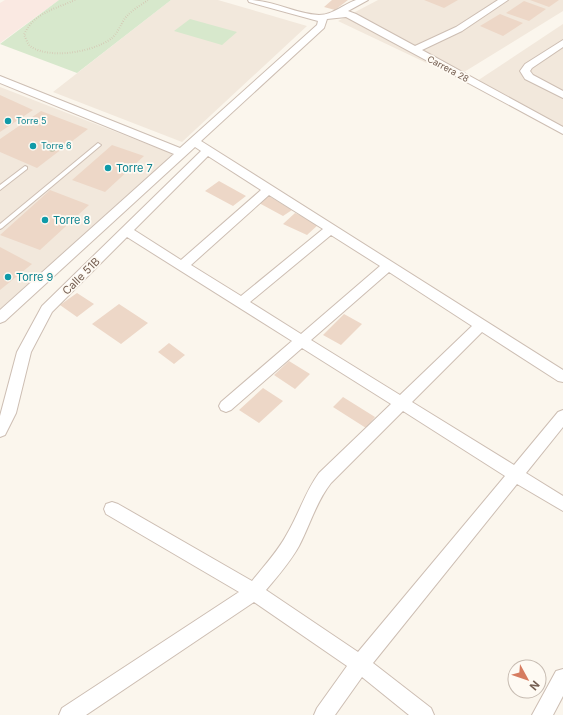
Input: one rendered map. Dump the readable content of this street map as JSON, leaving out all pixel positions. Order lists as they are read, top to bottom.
{
  "streets": {
    "street": ["Carrera 28", "Calle 51B"]
  },
  "places": [
    "Torre 5",
    "Torre 6",
    "Torre 7",
    "Torre 8",
    "Torre 9"
  ],
  "north": "bottom right"
}
